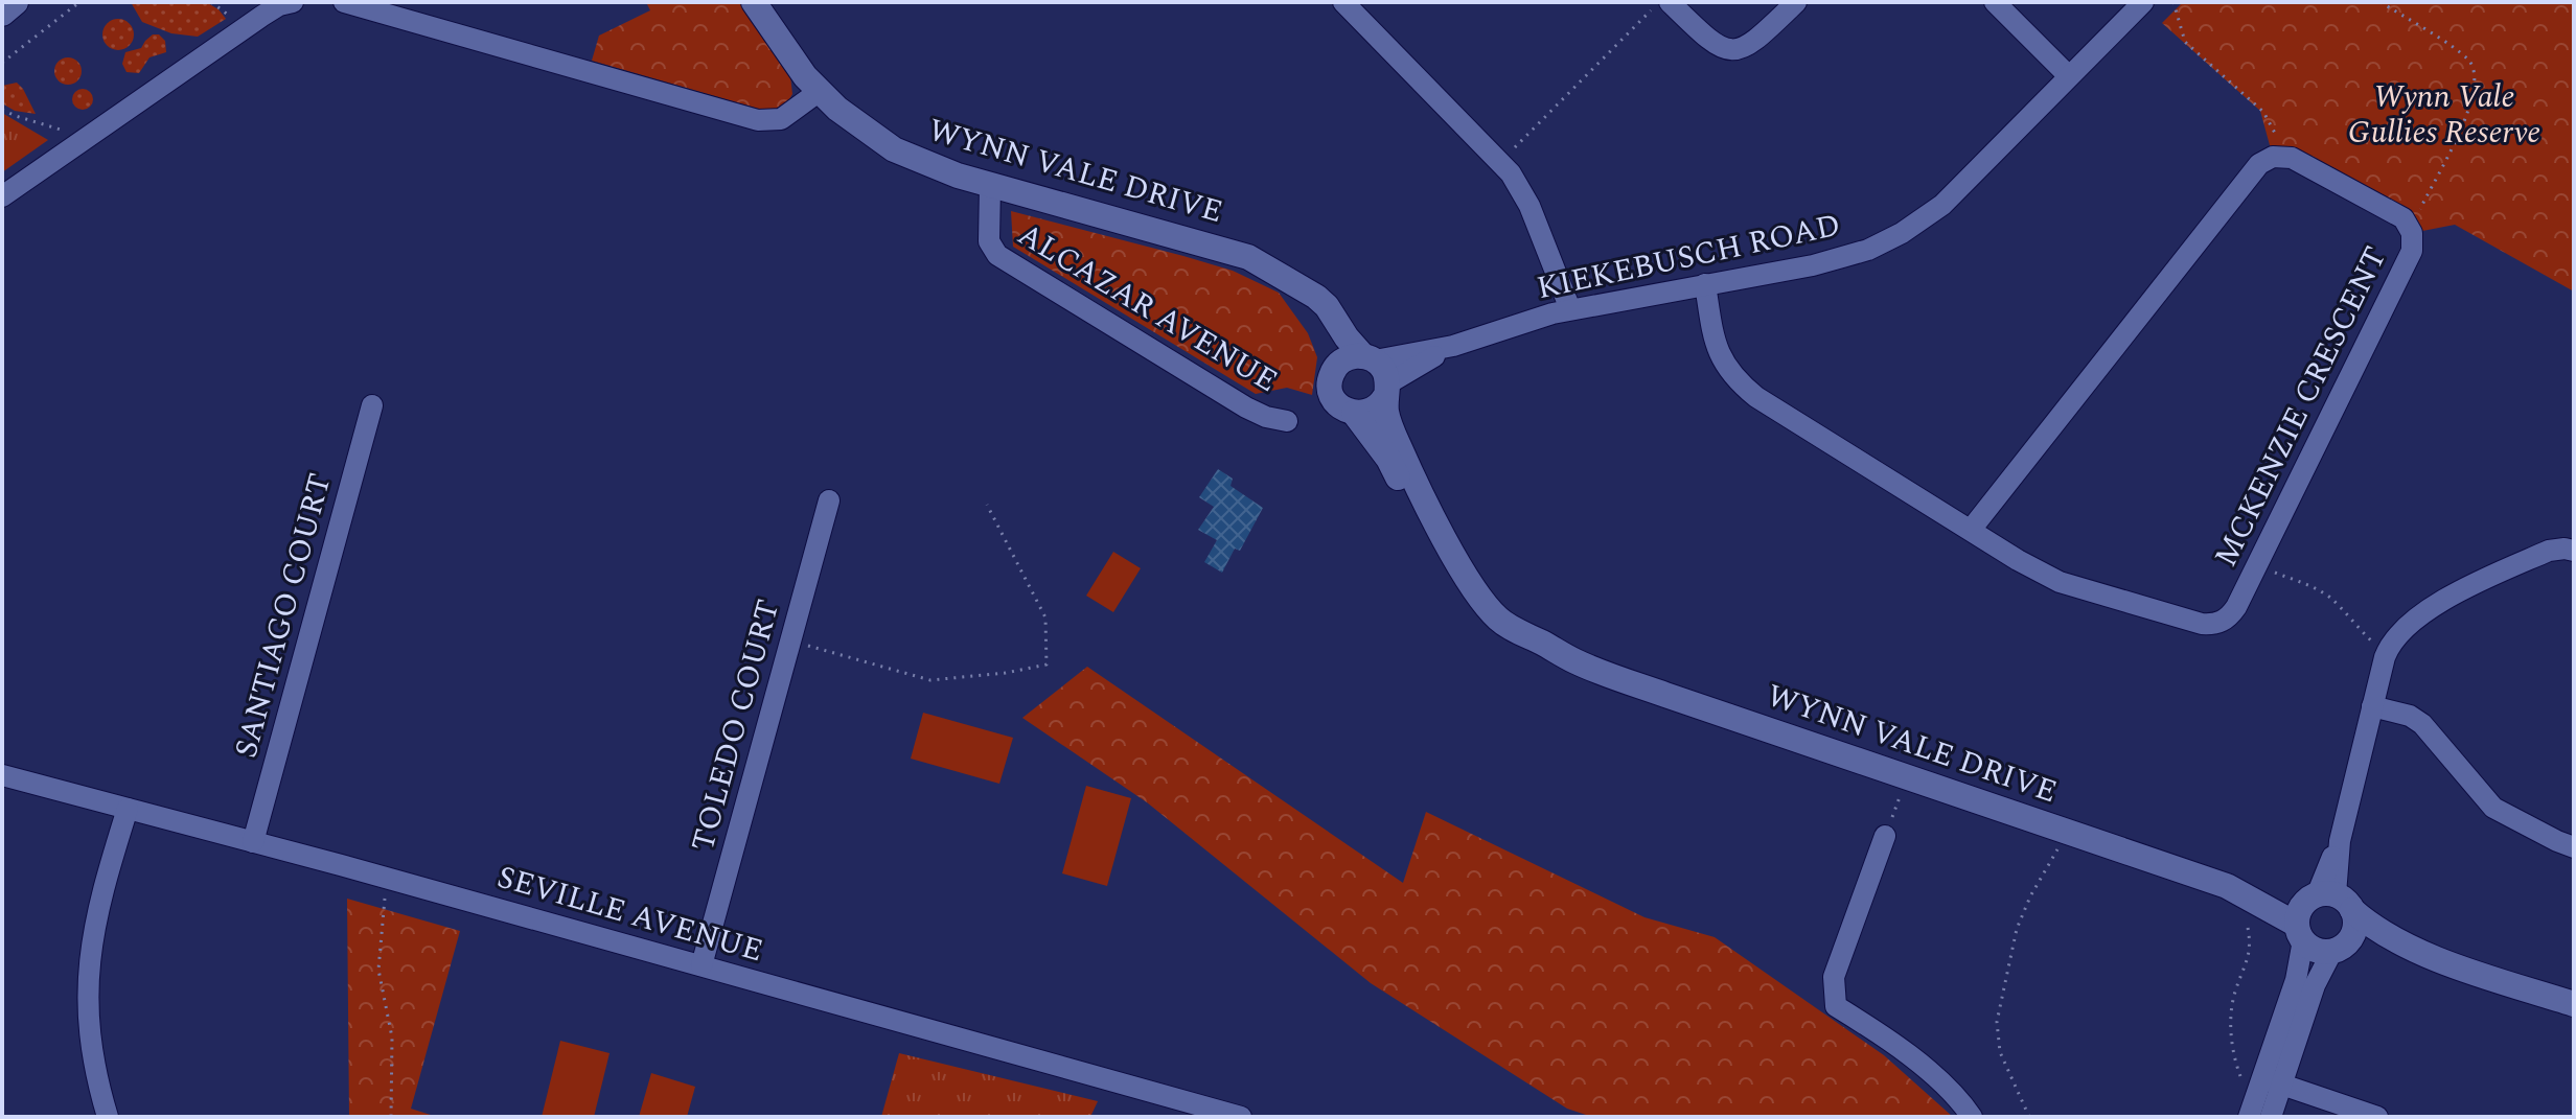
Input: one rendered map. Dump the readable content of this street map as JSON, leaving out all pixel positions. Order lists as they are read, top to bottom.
{
  "streets": {
    "main road": ["WYNN VALE DRIVE"],
    "street": [
      "KIEKEBUSCH ROAD",
      "ALCAZAR AVENUE",
      "MCKENZIE CRESCENT",
      "SANTIAGO COURT",
      "TOLEDO COURT",
      "SEVILLE AVENUE"
    ]
  },
  "crossings": [
    ["WYNN VALE DRIVE", "KIEKEBUSCH ROAD"],
    ["WYNN VALE DRIVE", "ALCAZAR AVENUE"],
    ["KIEKEBUSCH ROAD", "MCKENZIE CRESCENT"],
    ["SANTIAGO COURT", "SEVILLE AVENUE"],
    ["TOLEDO COURT", "SEVILLE AVENUE"]
  ],
  "parks": ["Wynn Vale Gullies Reserve"]
}
